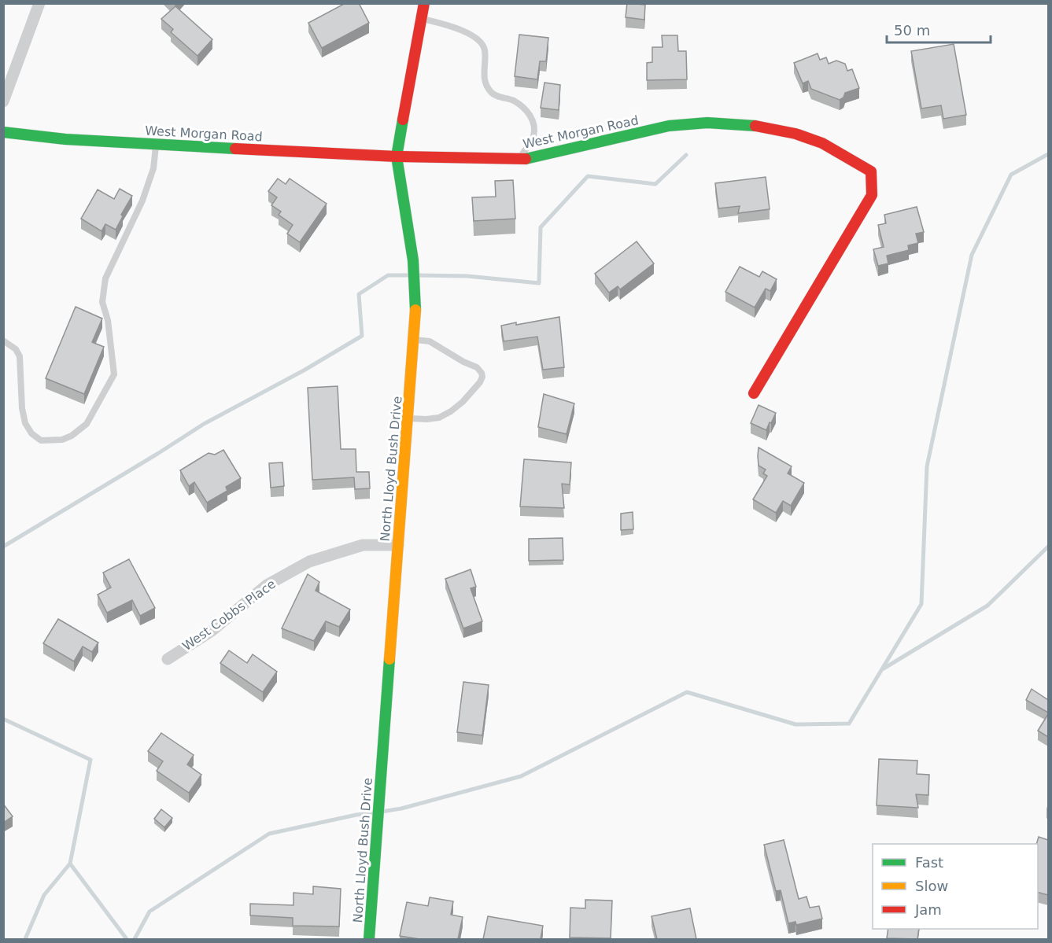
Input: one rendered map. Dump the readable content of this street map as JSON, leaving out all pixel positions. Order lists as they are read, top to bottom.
{
  "streets": {
    "street": ["West Morgan Road", "North Lloyd Bush Drive", "West Cobbs Place"]
  },
  "crossings": [
    ["West Morgan Road", "North Lloyd Bush Drive"],
    ["North Lloyd Bush Drive", "West Cobbs Place"]
  ],
  "legend": ["Fast", "Slow", "Jam"],
  "scale_bar": "50 m"
}
